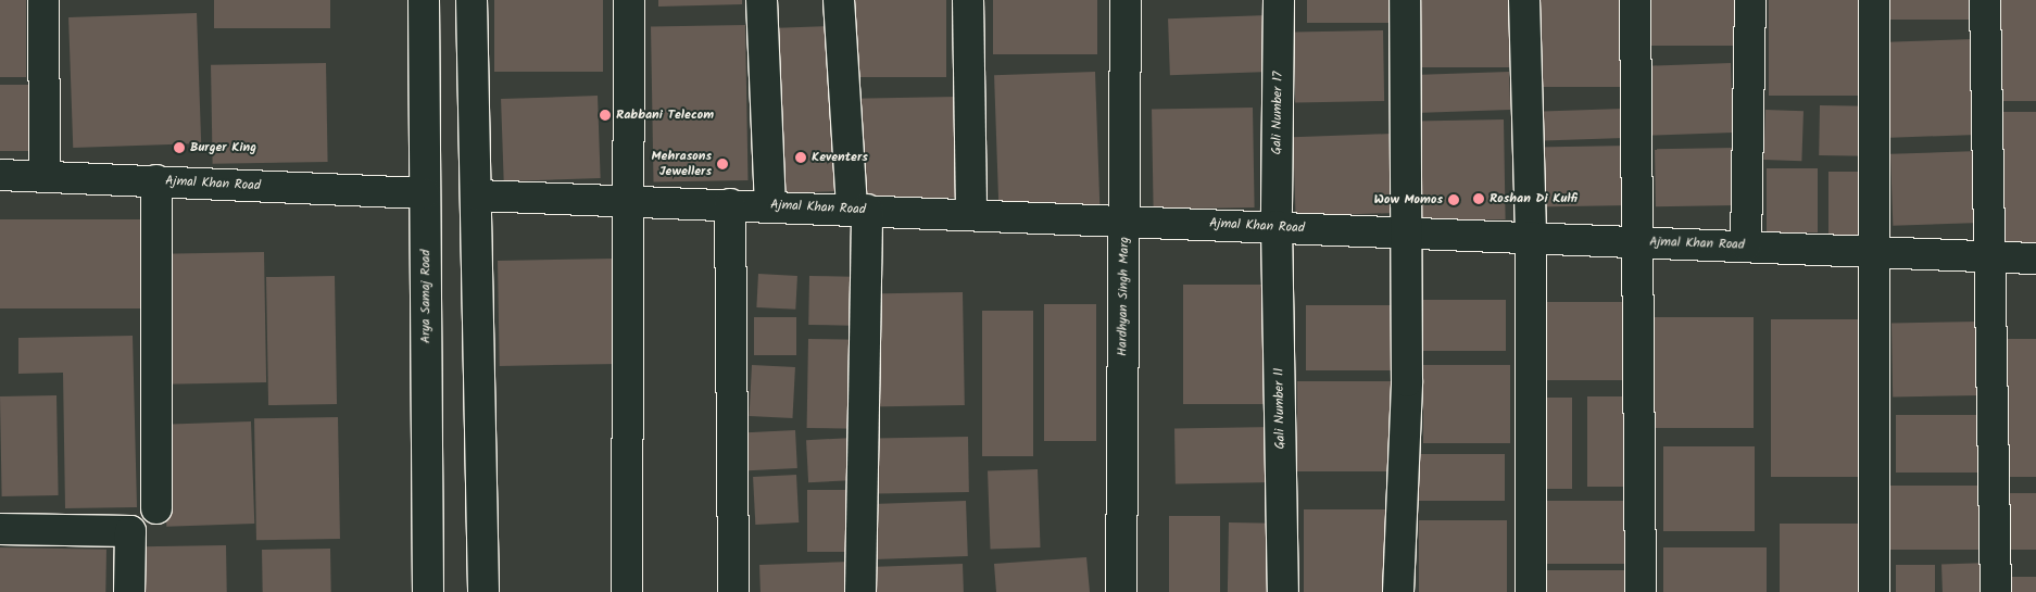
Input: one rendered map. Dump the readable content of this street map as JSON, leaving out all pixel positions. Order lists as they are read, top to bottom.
{
  "streets": {
    "street": [
      "Gali Number 17",
      "Ajmal Khan Road",
      "Arya Samaj Road",
      "Hardhyan Singh Marg",
      "Gali Number 11"
    ]
  },
  "crossings": [
    ["Gali Number 17", "Ajmal Khan Road"],
    ["Gali Number 17", "Gali Number 11"],
    ["Ajmal Khan Road", "Arya Samaj Road"],
    ["Ajmal Khan Road", "Hardhyan Singh Marg"],
    ["Ajmal Khan Road", "Gali Number 11"]
  ],
  "places": [
    "Rabbani Telecom",
    "Burger King",
    "Keventers",
    "Mehrasons Jewellers",
    "Roshan Di Kulfi",
    "Wow Momos"
  ]
}
